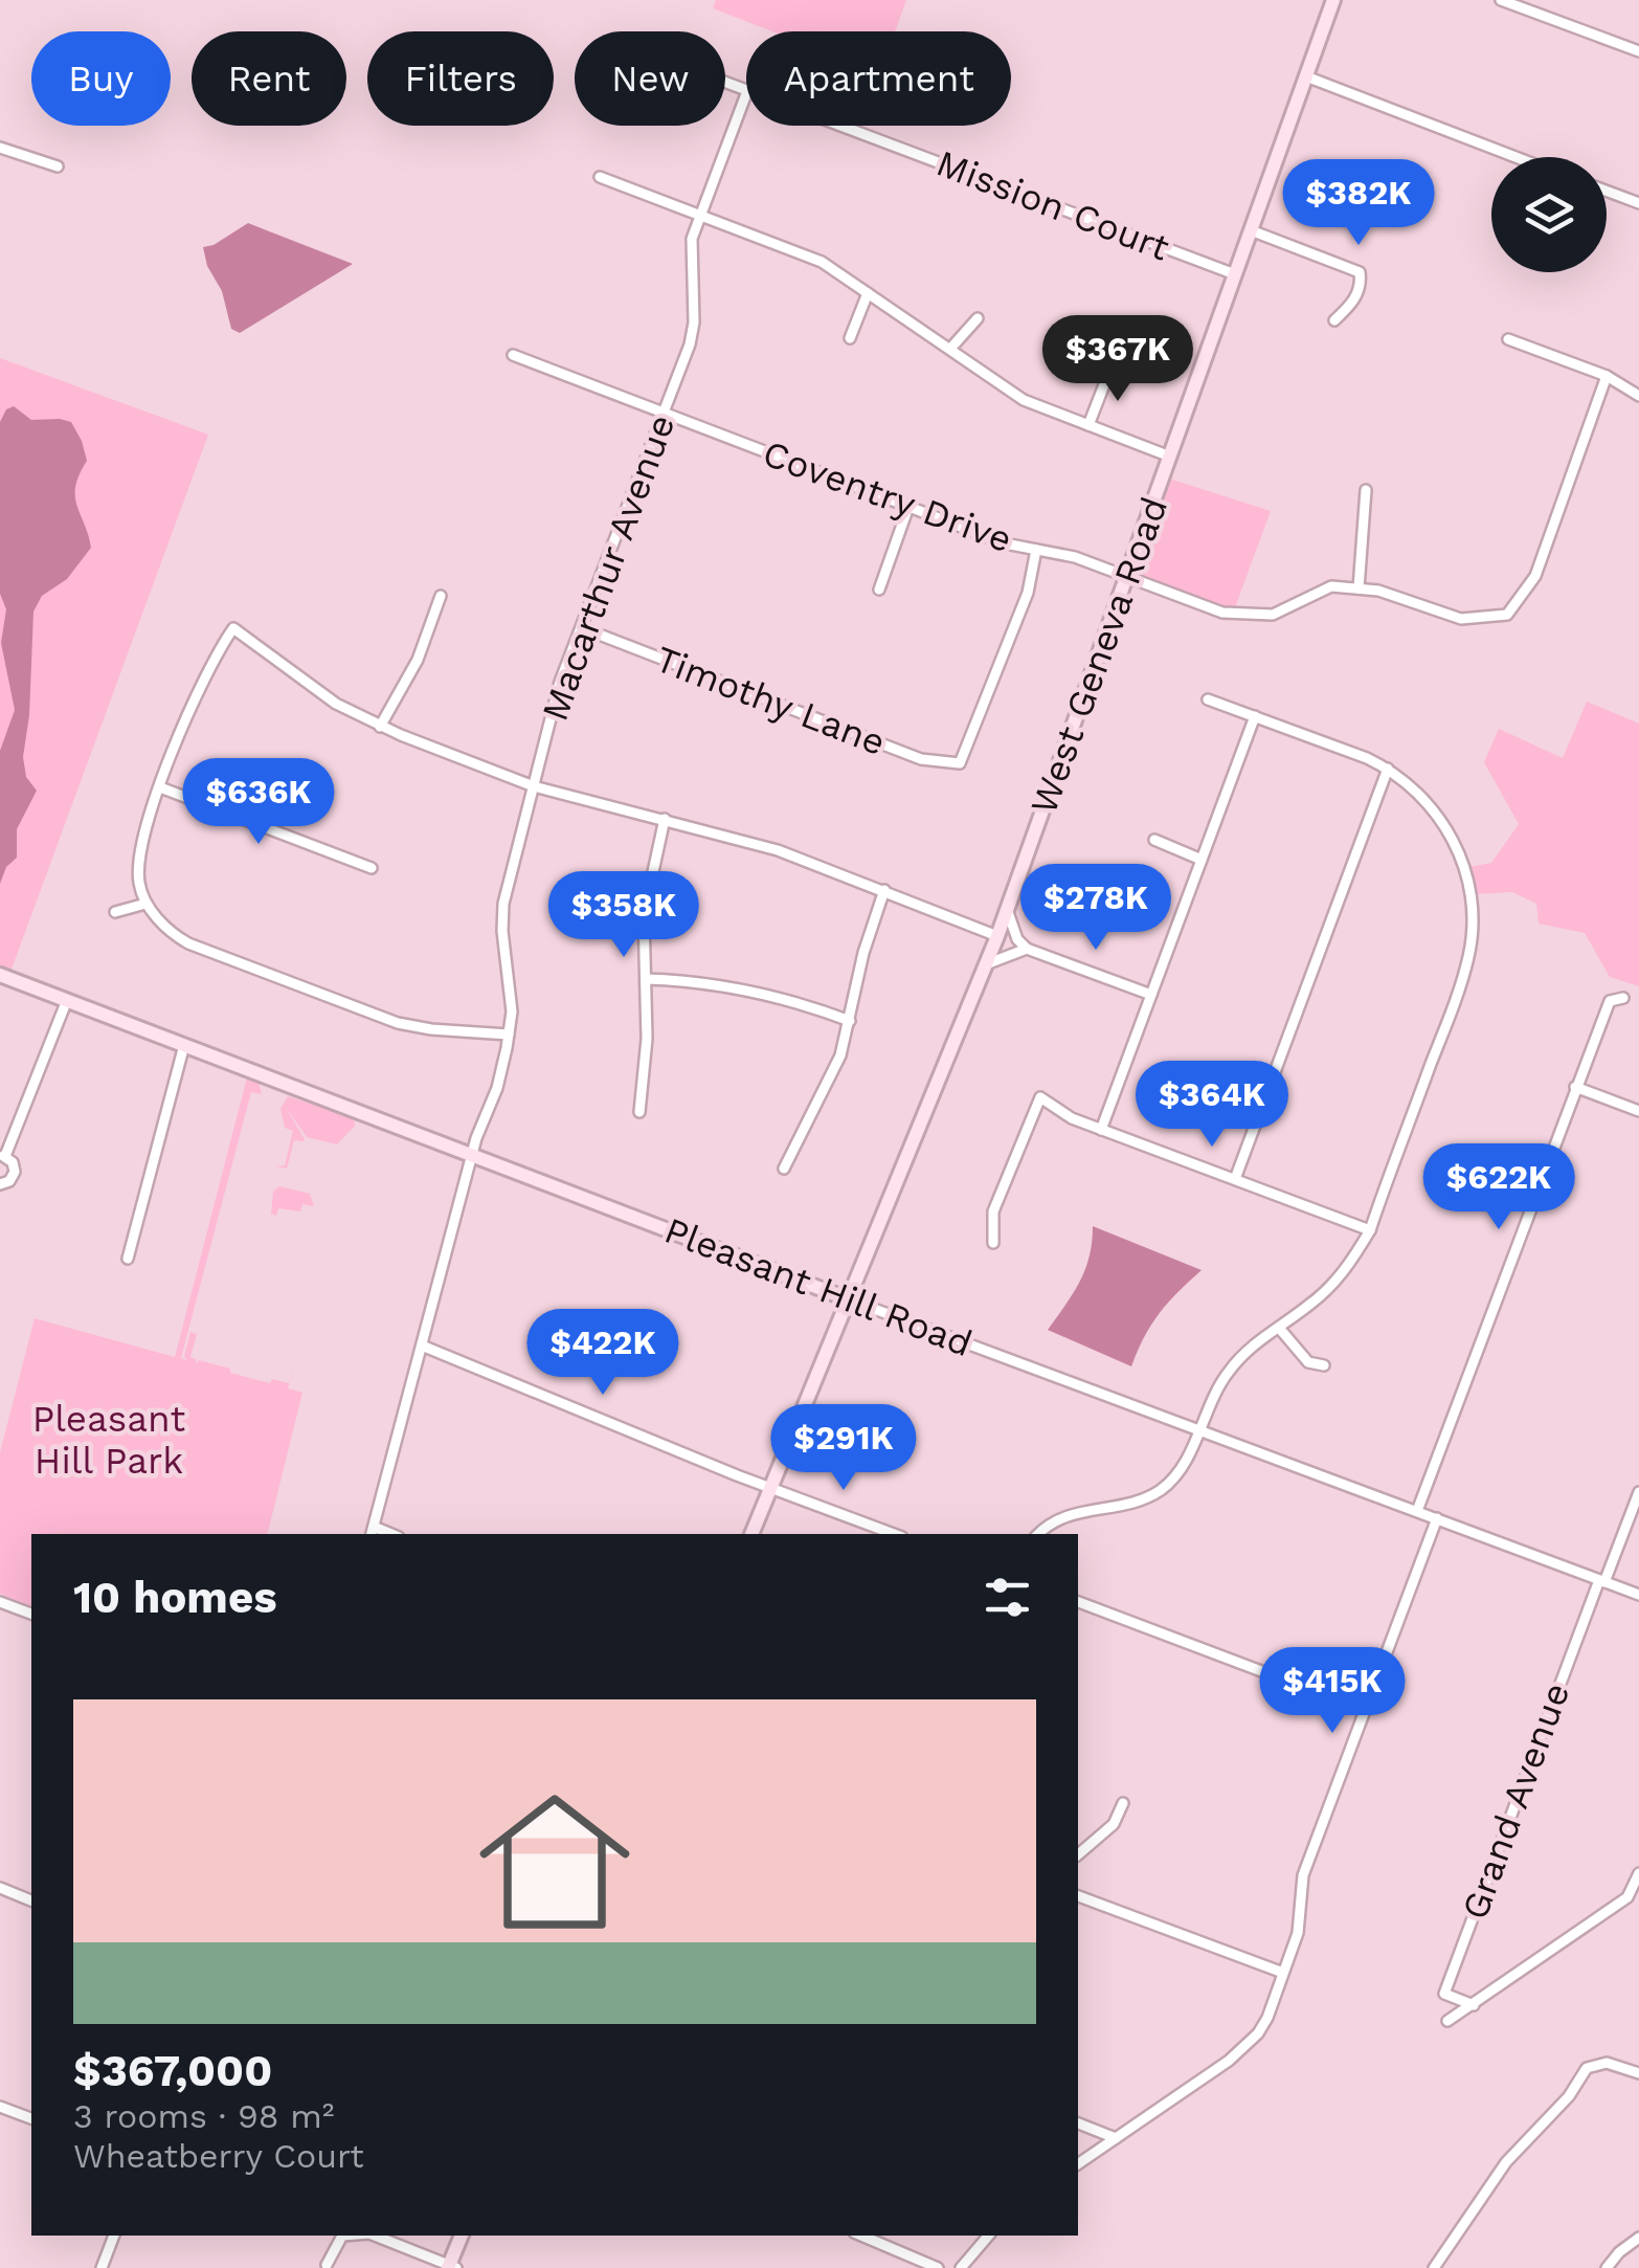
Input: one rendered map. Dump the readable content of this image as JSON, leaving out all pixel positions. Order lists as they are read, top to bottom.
{
  "streets": {
    "main road": ["West Geneva Road", "Pleasant Hill Road"],
    "street": [
      "Mission Court",
      "Coventry Drive",
      "Macarthur Avenue",
      "Timothy Lane",
      "Grand Avenue"
    ]
  },
  "crossings": [
    ["Mission Court", "West Geneva Road"],
    ["Coventry Drive", "Macarthur Avenue"],
    ["Coventry Drive", "West Geneva Road"],
    ["Coventry Drive", "Timothy Lane"],
    ["Macarthur Avenue", "Timothy Lane"],
    ["Macarthur Avenue", "Pleasant Hill Road"],
    ["West Geneva Road", "Pleasant Hill Road"],
    ["Pleasant Hill Road", "Grand Avenue"]
  ],
  "parks": ["Pleasant Hill Park"],
  "page": {
    "chip": [
      "Buy",
      "Rent",
      "Filters",
      "New",
      "Apartment"
    ],
    "price": [
      "$382K",
      "$367K",
      "$636K",
      "$278K",
      "$358K",
      "$364K",
      "$622K",
      "$422K",
      "$291K",
      "$415K"
    ],
    "heading": "10 homes",
    "list": [
      {
        "name": "$367,000",
        "note": "3 rooms · 98 m² · Wheatberry Court"
      }
    ]
  }
}
